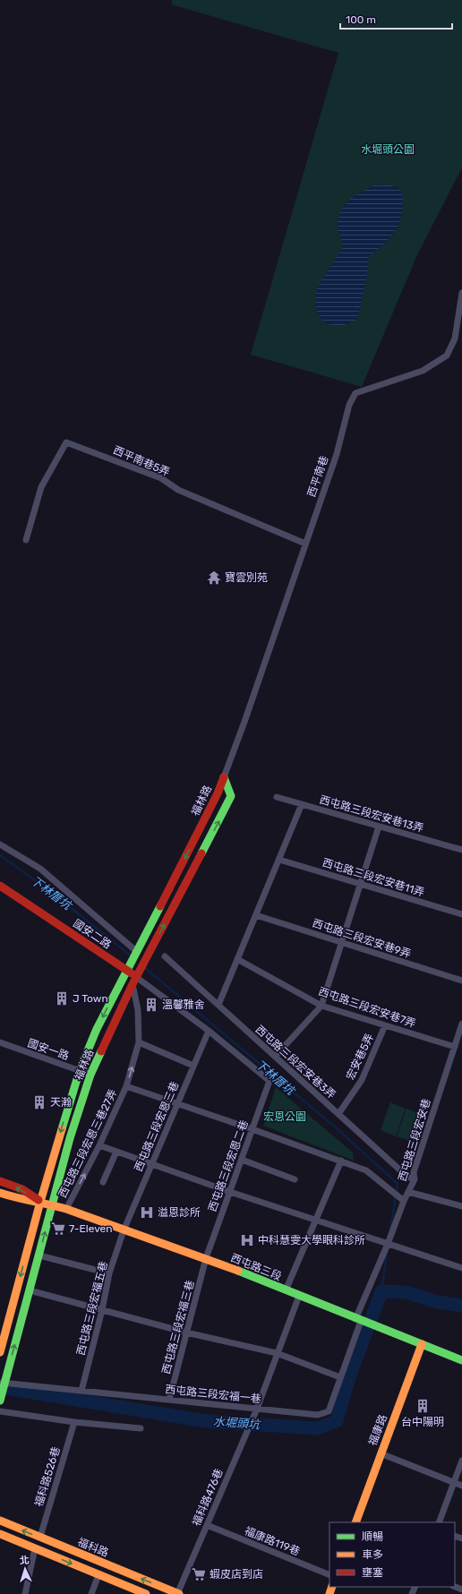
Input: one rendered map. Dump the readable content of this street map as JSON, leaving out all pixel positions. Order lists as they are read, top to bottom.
{
  "streets": {
    "street": [
      "西平南巷5弄",
      "西平南巷",
      "福林路",
      "西屯路三段宏安巷13弄",
      "西屯路三段宏安巷11弄",
      "國安二路",
      "西屯路三段宏安巷9弄",
      "西屯路三段宏安巷7弄",
      "國安一路",
      "宏安巷5弄",
      "西屯路三段宏安巷3弄",
      "西屯路三段宏恩三巷",
      "西屯路三段宏安巷",
      "西屯路三段宏恩三巷27弄",
      "西屯路三段宏恩二巷",
      "西屯路三段",
      "西屯路三段宏福五巷",
      "西屯路三段宏福三巷",
      "西屯路三段宏福一巷",
      "福康路",
      "福科路526巷",
      "福科路476巷",
      "福康路119巷",
      "福科路"
    ]
  },
  "crossings": [
    ["西平南巷5弄", "西平南巷"],
    ["西平南巷", "福林路"],
    ["福林路", "國安二路"],
    ["福林路", "國安一路"],
    ["福林路", "西屯路三段宏恩三巷27弄"],
    ["福林路", "西屯路三段"],
    ["福林路", "西屯路三段宏福一巷"],
    ["國安二路", "西屯路三段宏恩三巷27弄"],
    ["西屯路三段宏安巷7弄", "宏安巷5弄"],
    ["西屯路三段宏安巷7弄", "西屯路三段宏安巷"],
    ["宏安巷5弄", "西屯路三段宏安巷3弄"],
    ["西屯路三段宏安巷3弄", "西屯路三段宏安巷"],
    ["西屯路三段宏恩三巷", "西屯路三段宏恩三巷27弄"],
    ["西屯路三段宏恩三巷", "西屯路三段宏恩二巷"],
    ["西屯路三段宏恩三巷", "西屯路三段"],
    ["西屯路三段宏恩三巷", "西屯路三段宏福五巷"],
    ["西屯路三段宏安巷", "西屯路三段宏恩三巷27弄"],
    ["西屯路三段宏安巷", "西屯路三段"],
    ["西屯路三段宏安巷", "西屯路三段宏福一巷"],
    ["西屯路三段宏恩三巷27弄", "西屯路三段宏恩二巷"],
    ["西屯路三段宏恩三巷27弄", "西屯路三段"],
    ["西屯路三段宏恩二巷", "西屯路三段"],
    ["西屯路三段宏恩二巷", "西屯路三段宏福三巷"],
    ["西屯路三段", "西屯路三段宏福五巷"],
    ["西屯路三段", "西屯路三段宏福三巷"],
    ["西屯路三段", "西屯路三段宏福一巷"],
    ["西屯路三段", "福康路"],
    ["西屯路三段", "福科路476巷"],
    ["西屯路三段宏福五巷", "西屯路三段宏福一巷"],
    ["西屯路三段宏福三巷", "西屯路三段宏福一巷"],
    ["西屯路三段宏福一巷", "福科路476巷"],
    ["福科路526巷", "福科路"],
    ["福科路476巷", "福康路119巷"],
    ["福科路476巷", "福科路"]
  ],
  "water": ["下林厝坑", "水堀頭坑"],
  "parks": ["水堀頭公園", "宏恩公園"],
  "places": {
    "temple": ["寶雲別苑"],
    "building": [
      "J Town",
      "溫馨雅舍",
      "天瀚",
      "台中陽明"
    ],
    "hospital": ["溢恩診所", "中科慧雯大學眼科診所"],
    "supermarket": ["7-Eleven", "蝦皮店到店"]
  },
  "legend": ["順暢", "車多", "壅塞"],
  "scale_bar": "100 m",
  "north": "top"
}
